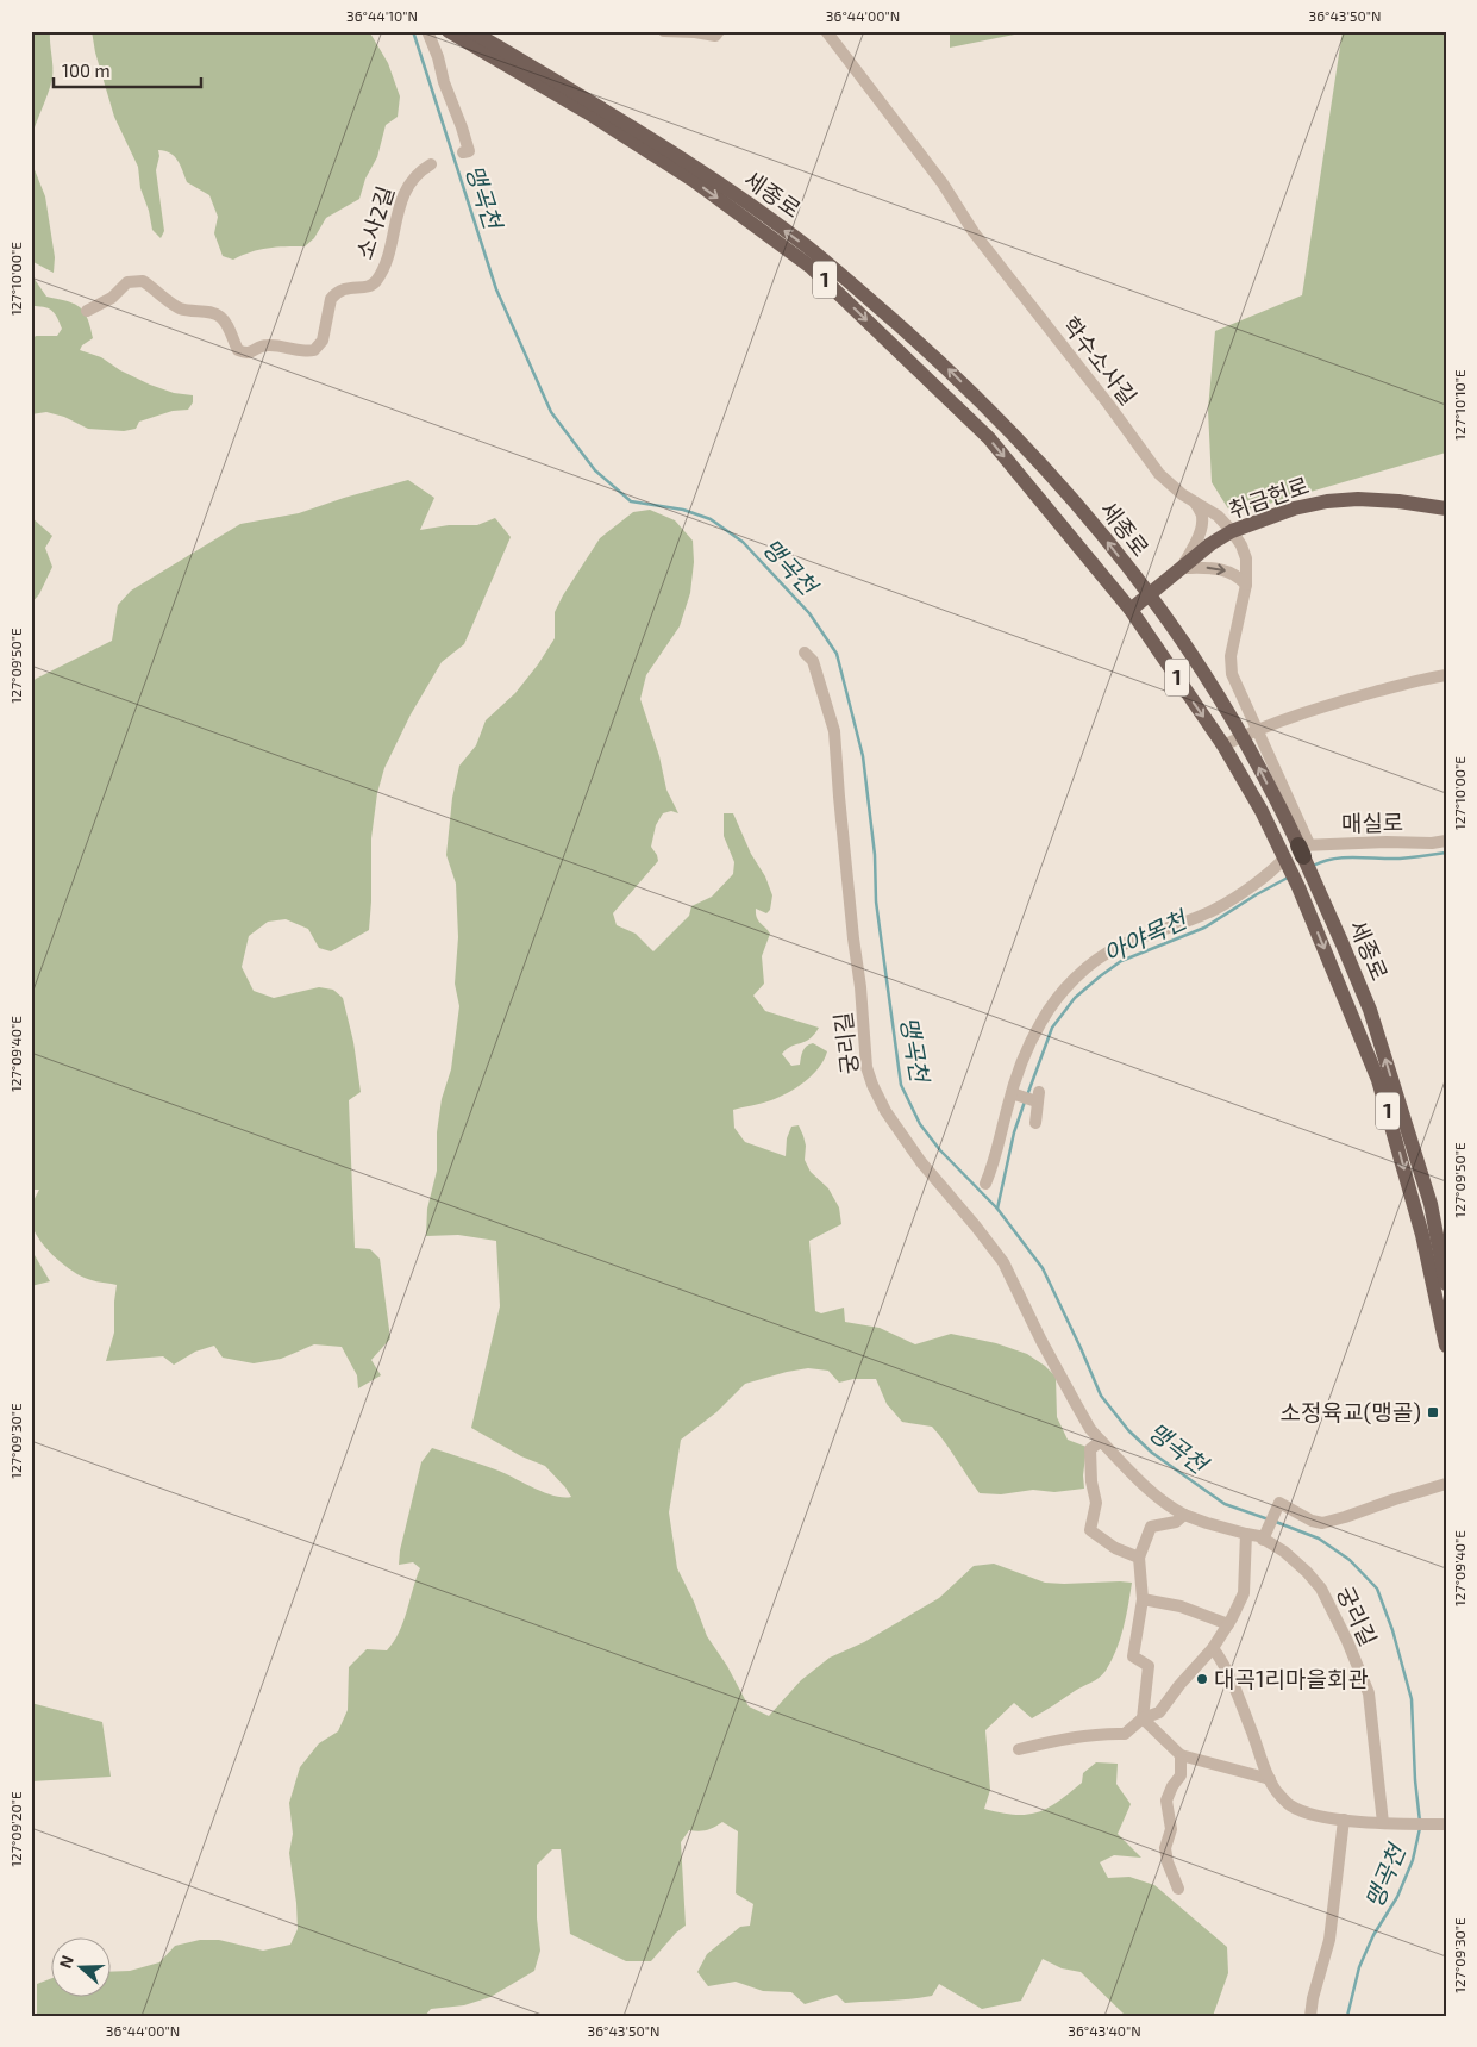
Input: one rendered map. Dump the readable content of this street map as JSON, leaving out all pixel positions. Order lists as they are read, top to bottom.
{
  "streets": {
    "main road": ["세종로", "1", "취금헌로"],
    "street": [
      "소사2길",
      "학수소사길",
      "매실로",
      "궁리길"
    ]
  },
  "crossings": [
    ["세종로", "학수소사길"],
    ["세종로", "취금헌로"],
    ["세종로", "매실로"],
    ["학수소사길", "취금헌로"]
  ],
  "water": ["맹곡천", "아야목천"],
  "places": {
    "transit": ["소정육교(맹골)"],
    "other": ["대곡1리마을회관"]
  },
  "scale_bar": "100 m",
  "north": "left",
  "coordinates": [
    "36°44'10\"N",
    "36°44'00\"N",
    "36°43'50\"N",
    "127°10'00\"E",
    "127°10'10\"E",
    "127°09'50\"E",
    "127°09'40\"E",
    "127°09'30\"E",
    "127°09'20\"E",
    "36°43'40\"N"
  ]
}
